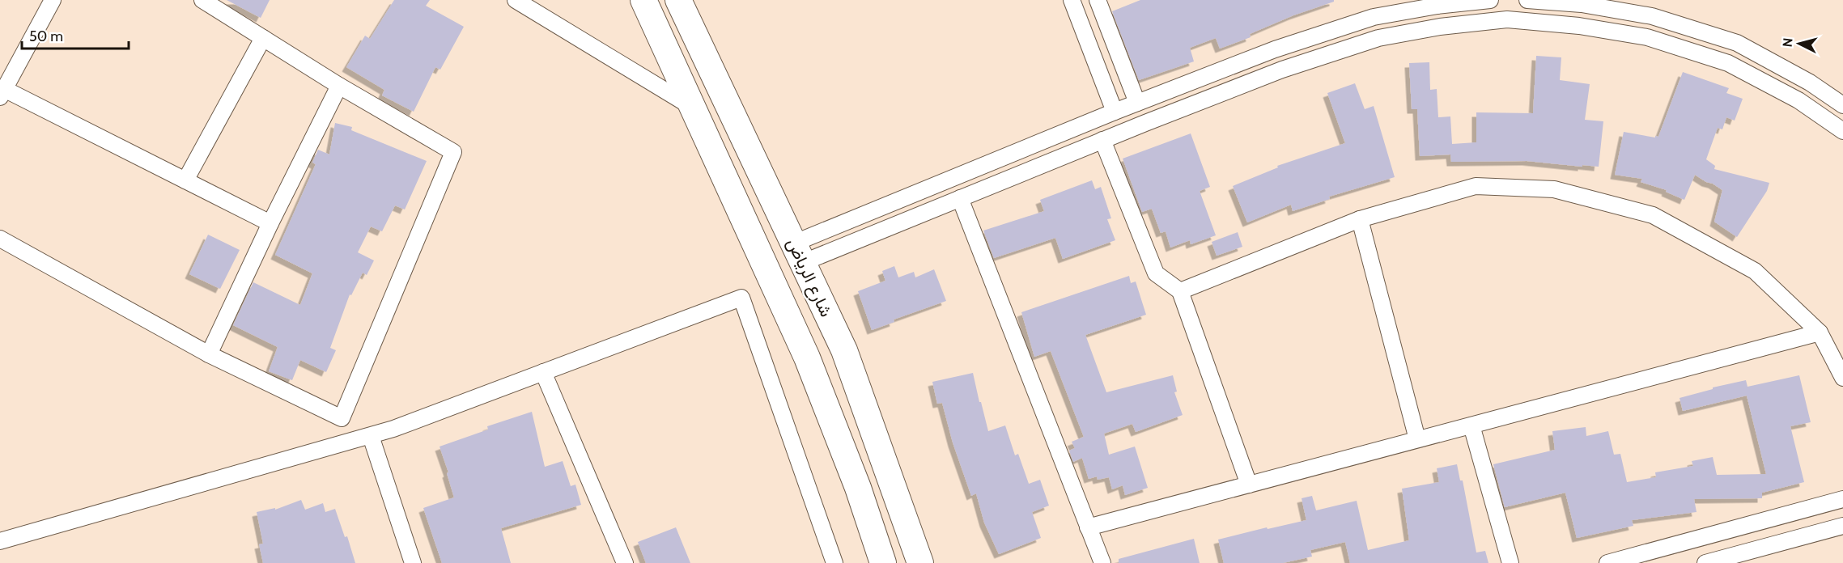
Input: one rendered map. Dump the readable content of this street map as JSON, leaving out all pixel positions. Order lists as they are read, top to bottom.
{
  "streets": {
    "main road": ["شارع الرياض"]
  },
  "scale_bar": "50 m",
  "north": "left"
}
